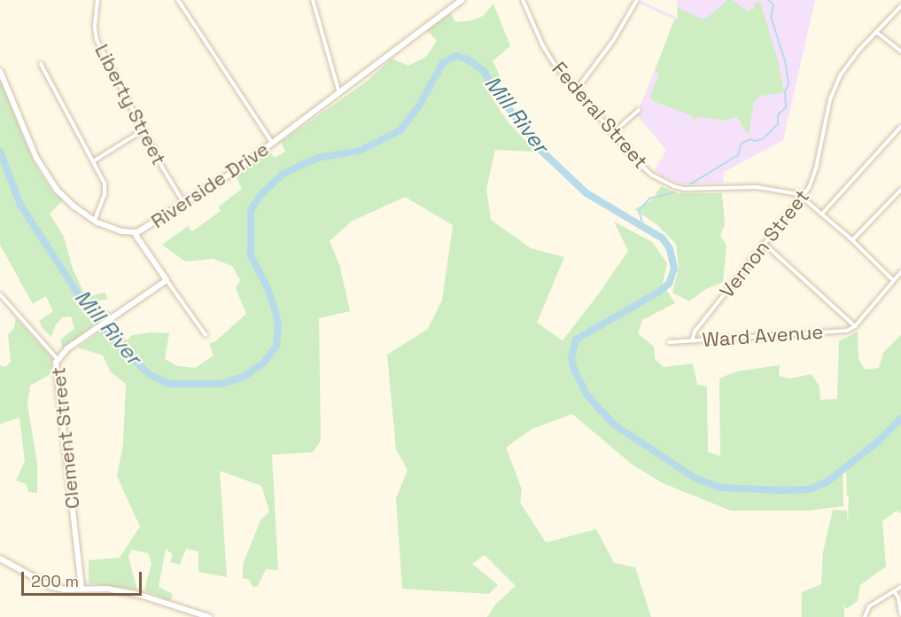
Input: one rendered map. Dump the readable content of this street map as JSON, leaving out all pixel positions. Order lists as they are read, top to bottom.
{
  "streets": {
    "street": [
      "Liberty Street",
      "Federal Street",
      "Riverside Drive",
      "Vernon Street",
      "Ward Avenue",
      "Clement Street"
    ]
  },
  "crossings": [
    ["Liberty Street", "Riverside Drive"],
    ["Federal Street", "Vernon Street"],
    ["Vernon Street", "Ward Avenue"]
  ],
  "water": ["Mill River"],
  "scale_bar": "200 m"
}
